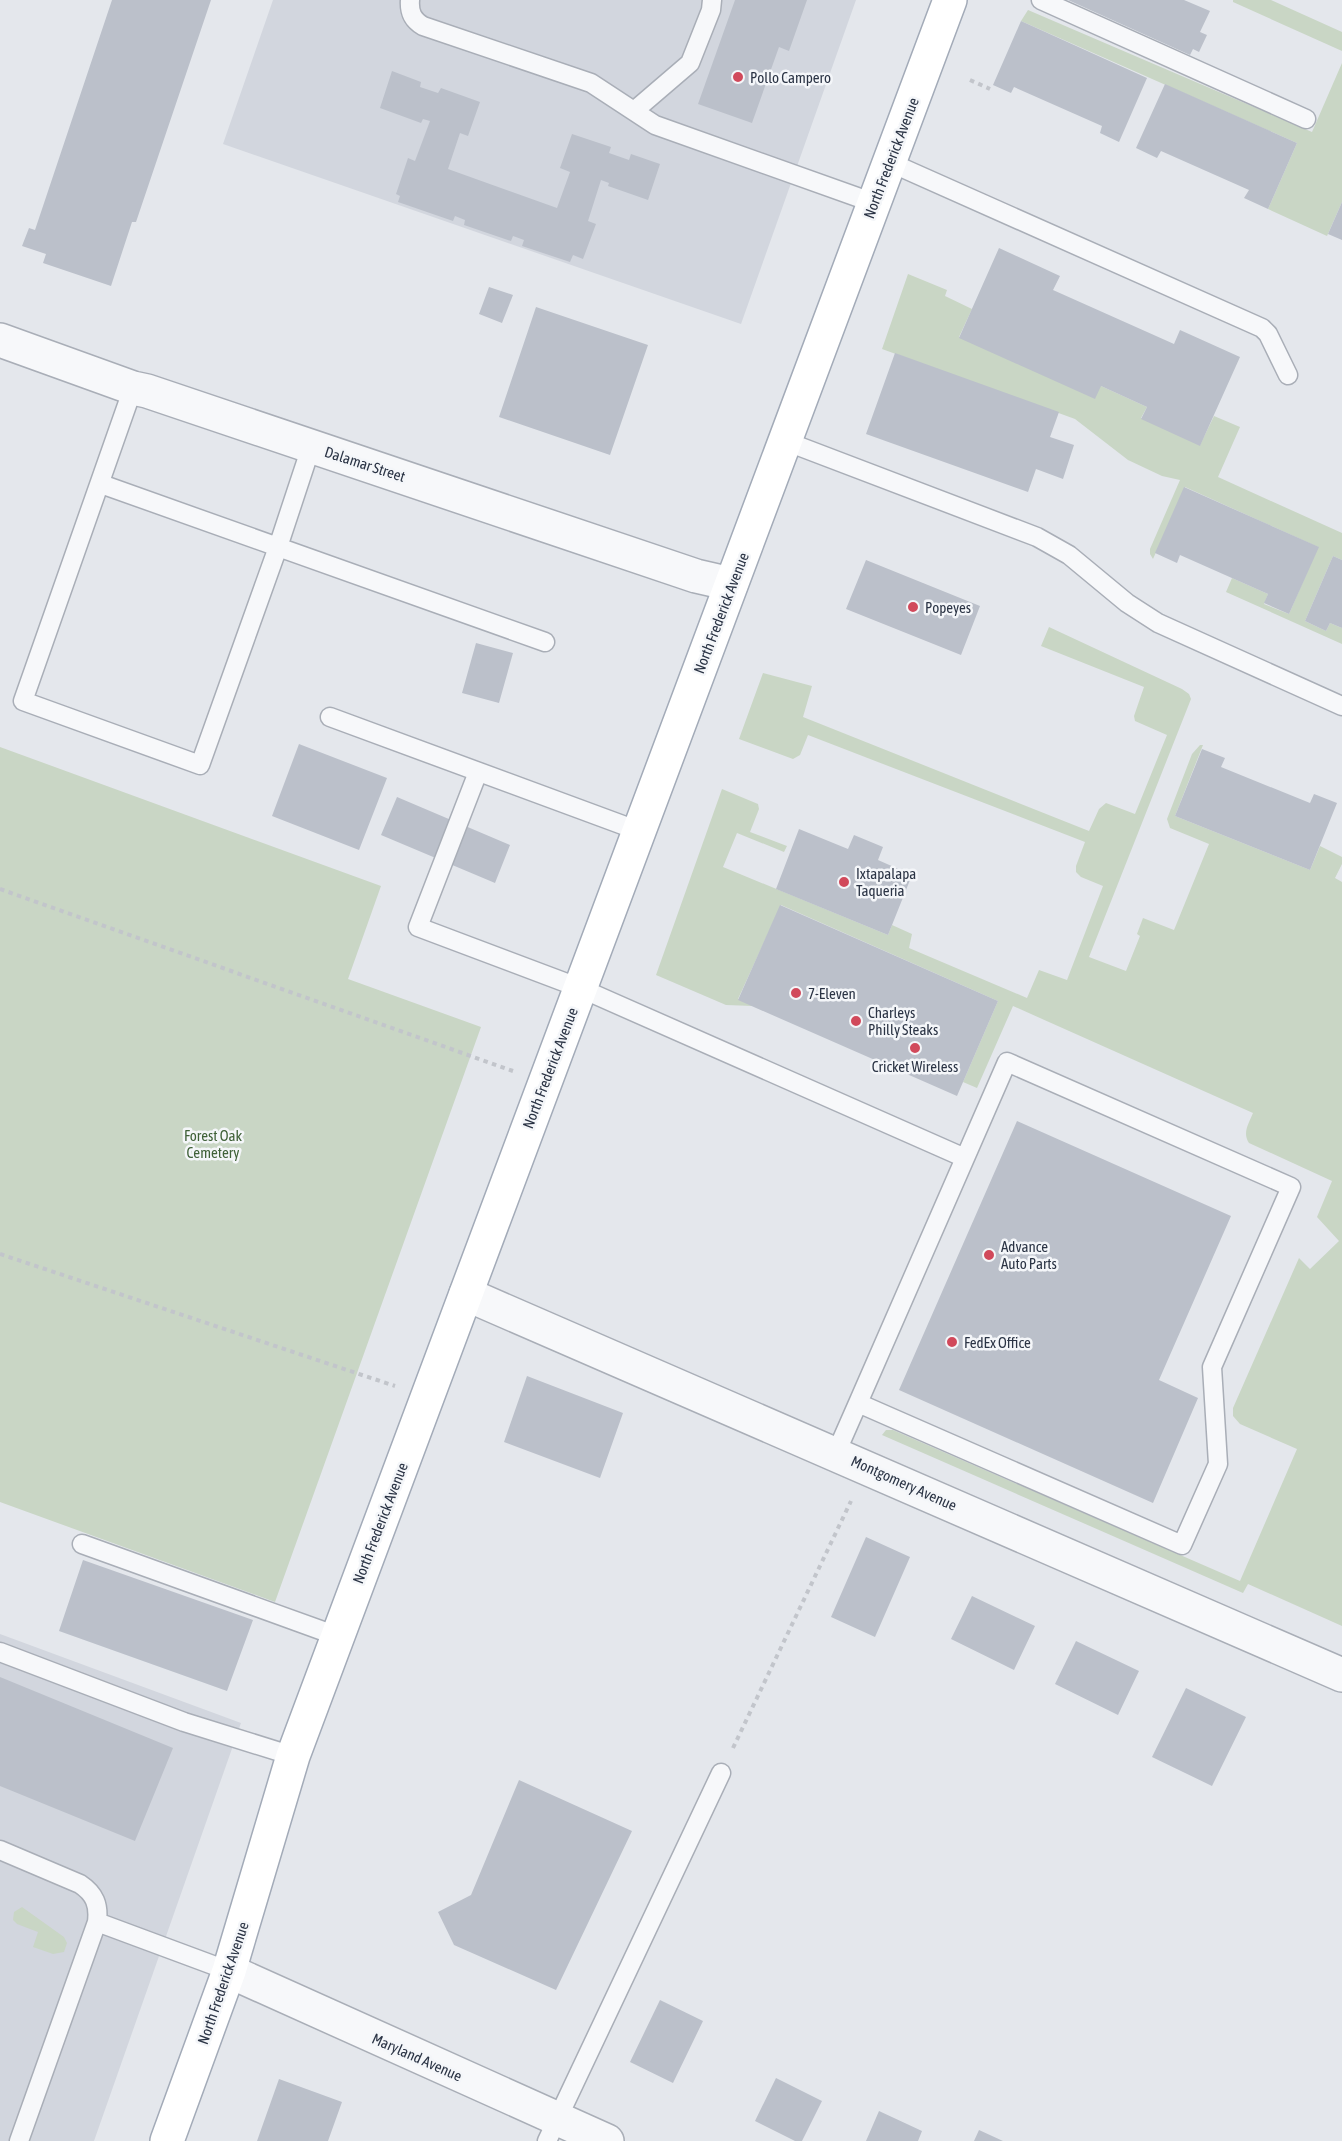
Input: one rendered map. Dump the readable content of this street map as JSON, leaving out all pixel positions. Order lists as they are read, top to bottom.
{
  "streets": {
    "main road": ["North Frederick Avenue"],
    "street": ["Dalamar Street", "Montgomery Avenue", "Maryland Avenue"]
  },
  "crossings": [
    ["North Frederick Avenue", "Dalamar Street"],
    ["North Frederick Avenue", "Montgomery Avenue"],
    ["North Frederick Avenue", "Maryland Avenue"]
  ],
  "parks": ["Forest Oak Cemetery"],
  "places": [
    "Pollo Campero",
    "Popeyes",
    "Ixtapalapa Taqueria",
    "7-Eleven",
    "Charleys Philly Steaks",
    "Cricket Wireless",
    "Advance Auto Parts",
    "FedEx Office"
  ]
}
